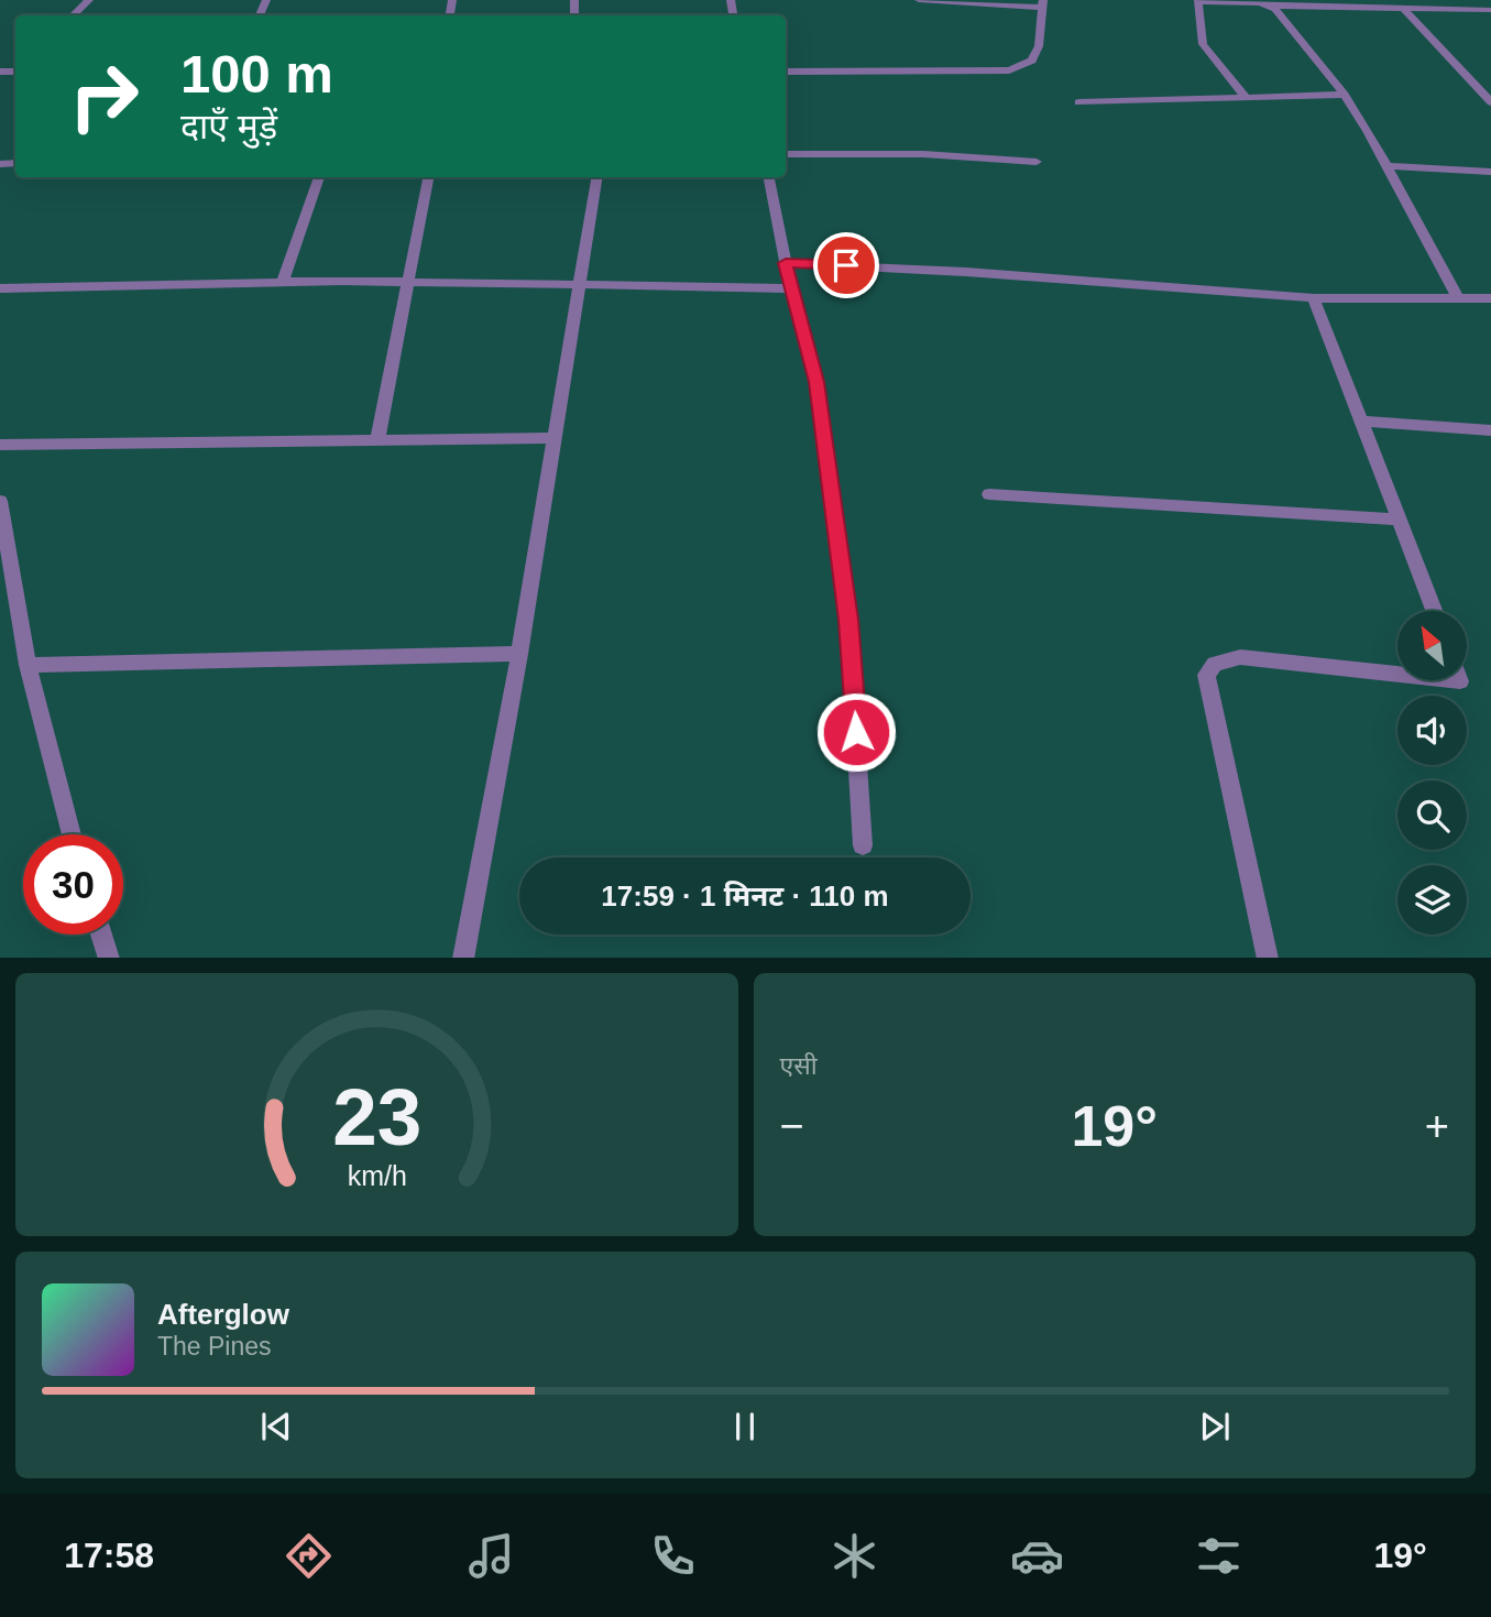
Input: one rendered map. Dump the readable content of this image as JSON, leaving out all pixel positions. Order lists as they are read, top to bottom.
{
  "north": "top left",
  "page": {
    "turn": ["100 m", "दाएँ मुड़ें"],
    "limit": "30",
    "trip": "17:59 · 1 मिनट · 110 m",
    "tile": "एसी",
    "heat": ["−", "19°", "+"],
    "song": ["Afterglow", "The Pines"],
    "tabs": ["17:58", "19°"],
    "gauge": ["23", "km/h"]
  }
}
